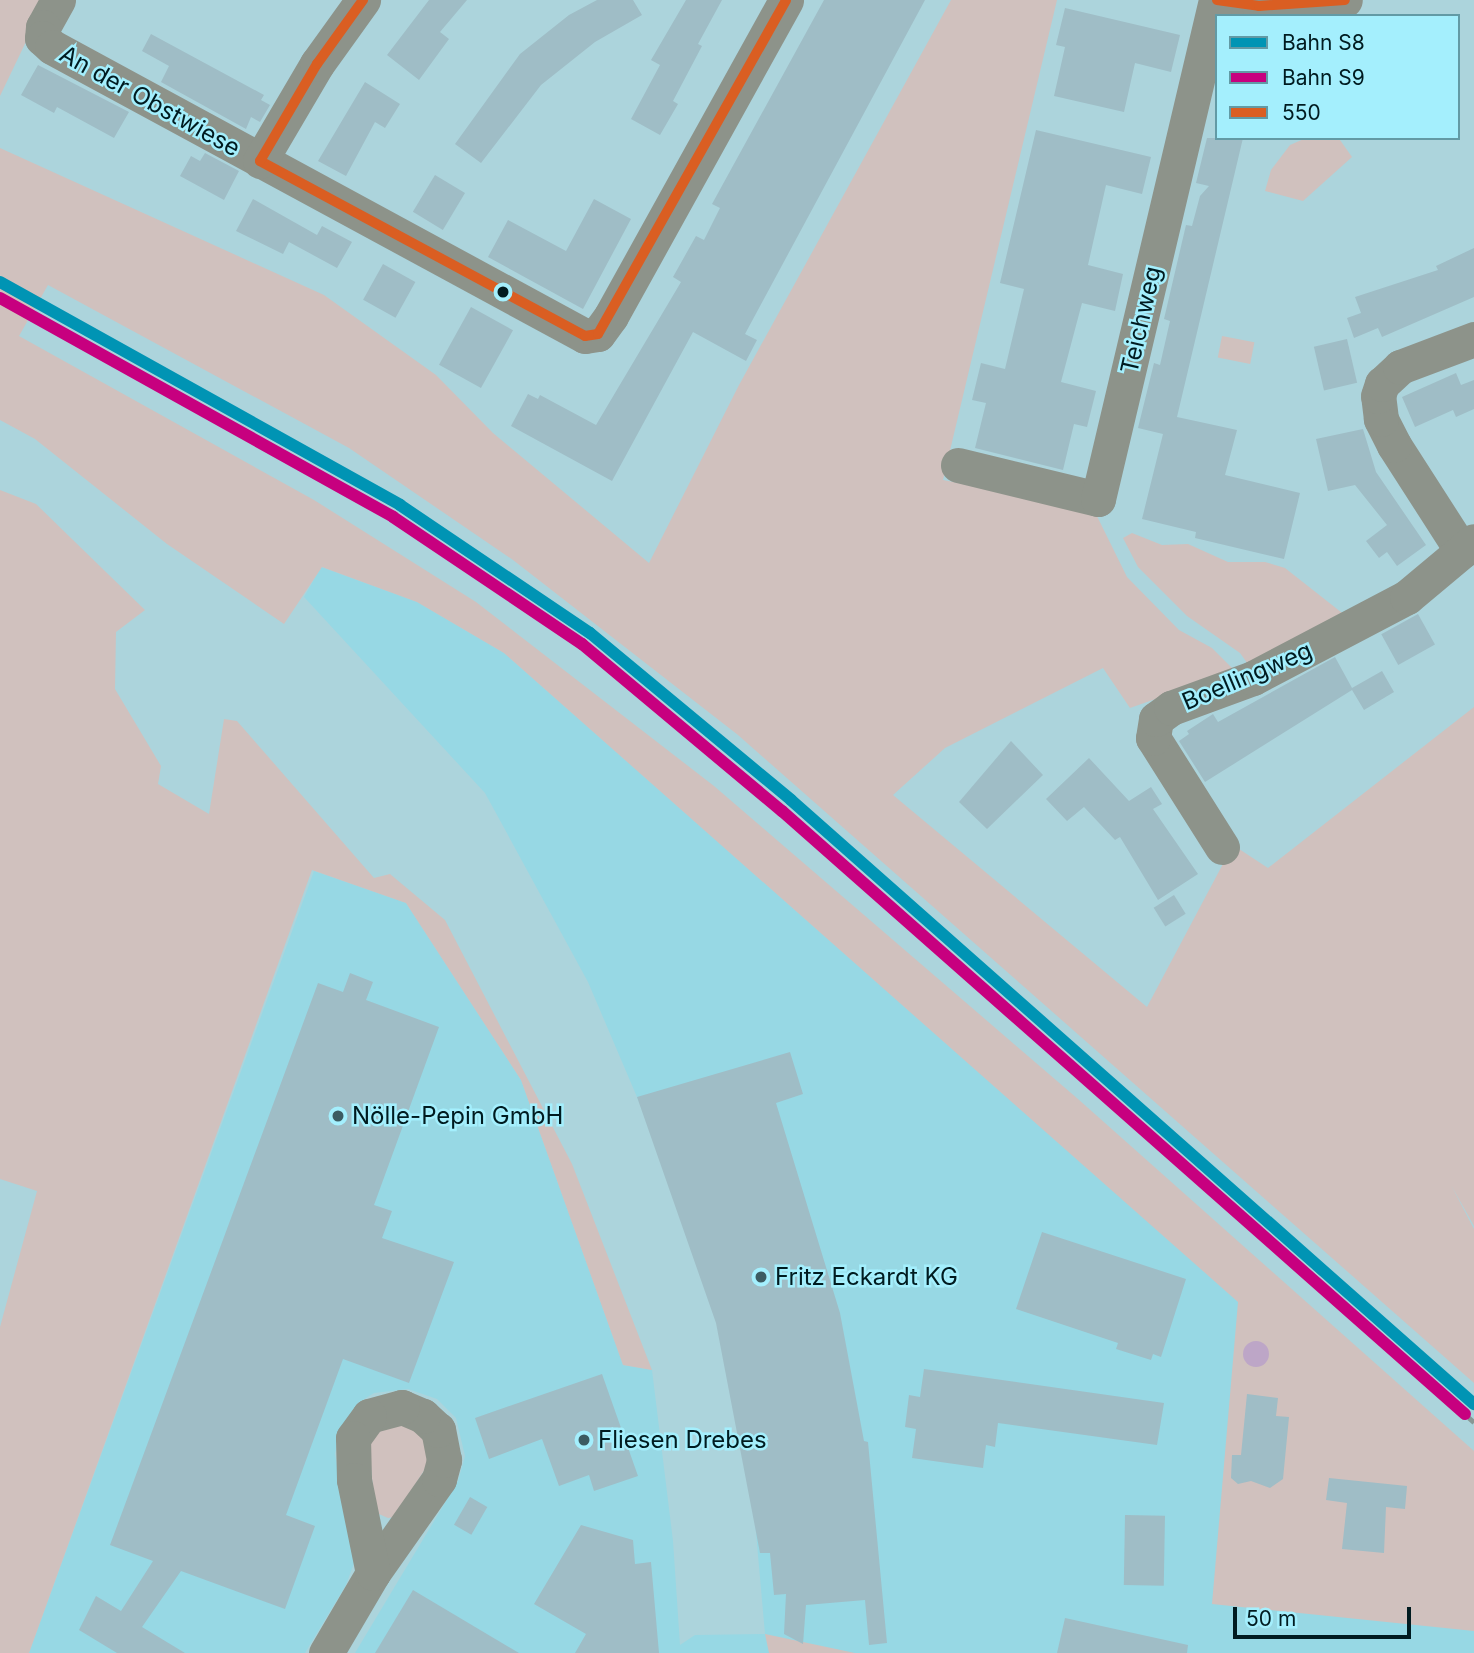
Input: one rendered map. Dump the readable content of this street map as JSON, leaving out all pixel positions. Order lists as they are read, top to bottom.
{
  "streets": {
    "street": ["An der Obstwiese", "Teichweg", "Boellingweg"]
  },
  "places": ["Nölle-Pepin GmbH", "Fritz Eckardt KG", "Fliesen Drebes"],
  "lines": ["transit line 550", "rail line S8", "rail line S9"],
  "legend": ["Bahn S8", "Bahn S9", "550"],
  "scale_bar": "50 m"
}
